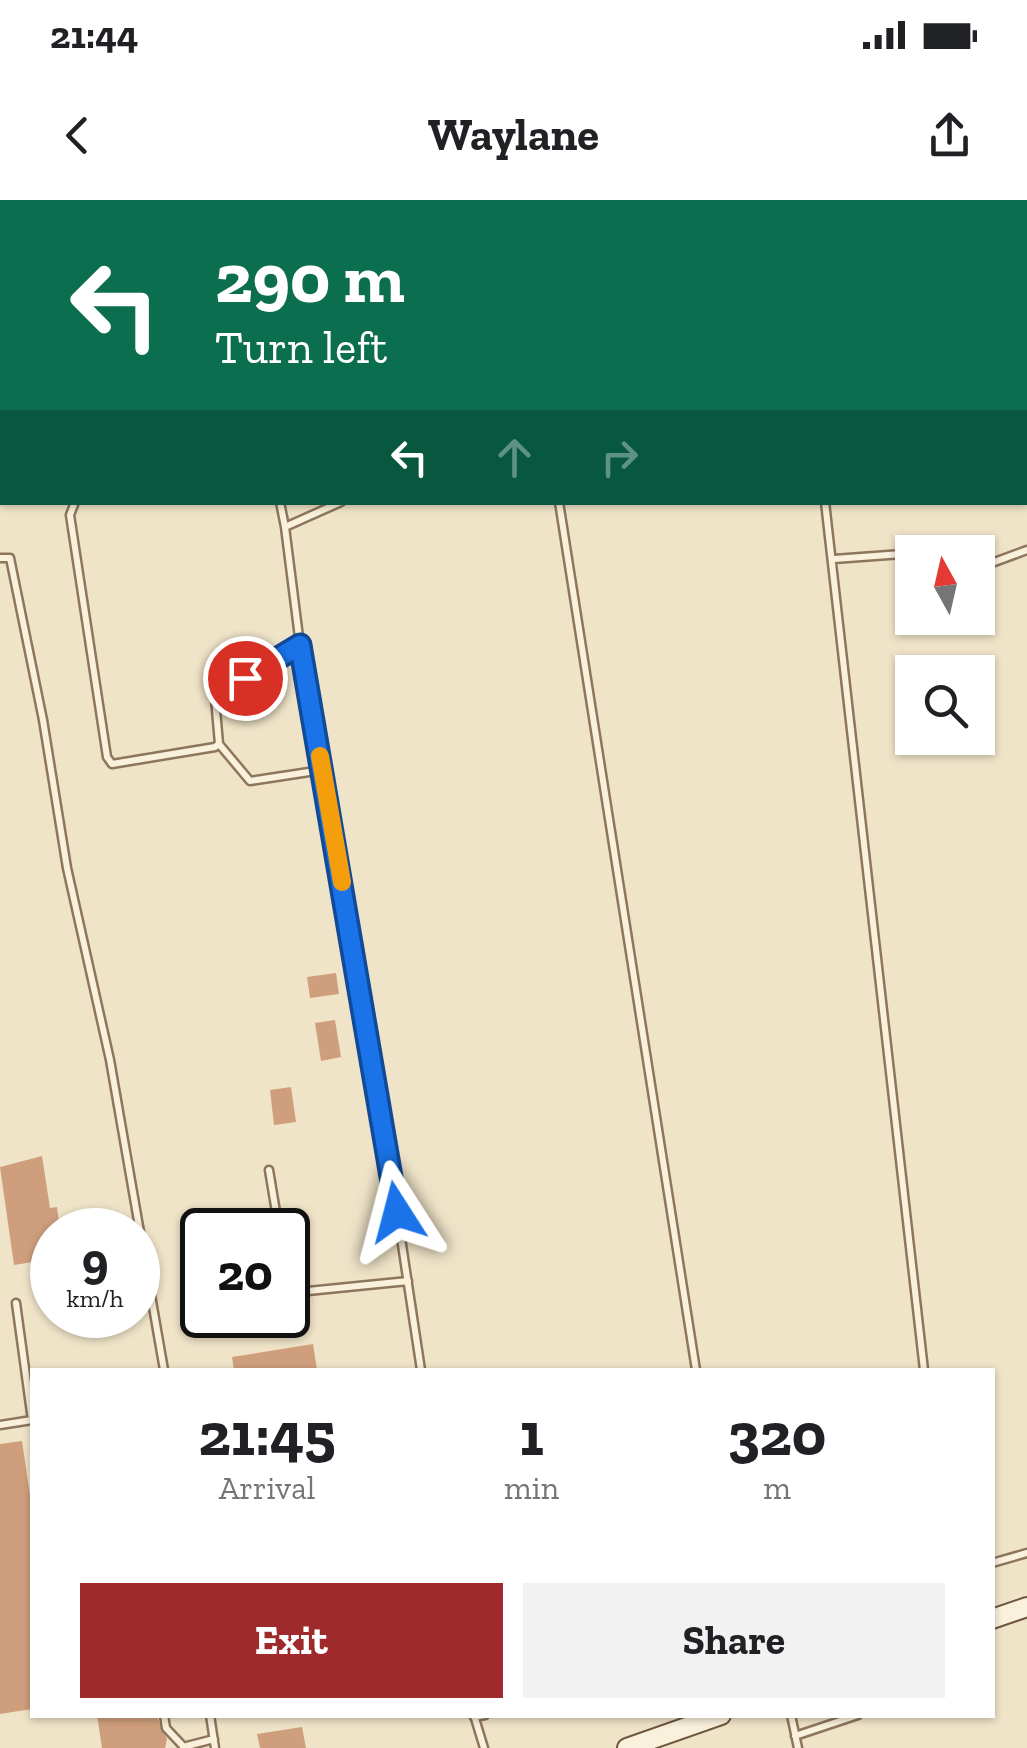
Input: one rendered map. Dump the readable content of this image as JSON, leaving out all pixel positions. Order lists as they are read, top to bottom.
{
  "north": "top",
  "page": {
    "status": "21:44",
    "header": "Waylane",
    "turn": ["290 m", "Turn left"],
    "speed": "9 km/h",
    "limit": "20",
    "eta": [
      "21:45",
      "Arrival",
      "1",
      "min",
      "320",
      "m"
    ],
    "buttons": ["Exit", "Share"]
  }
}
